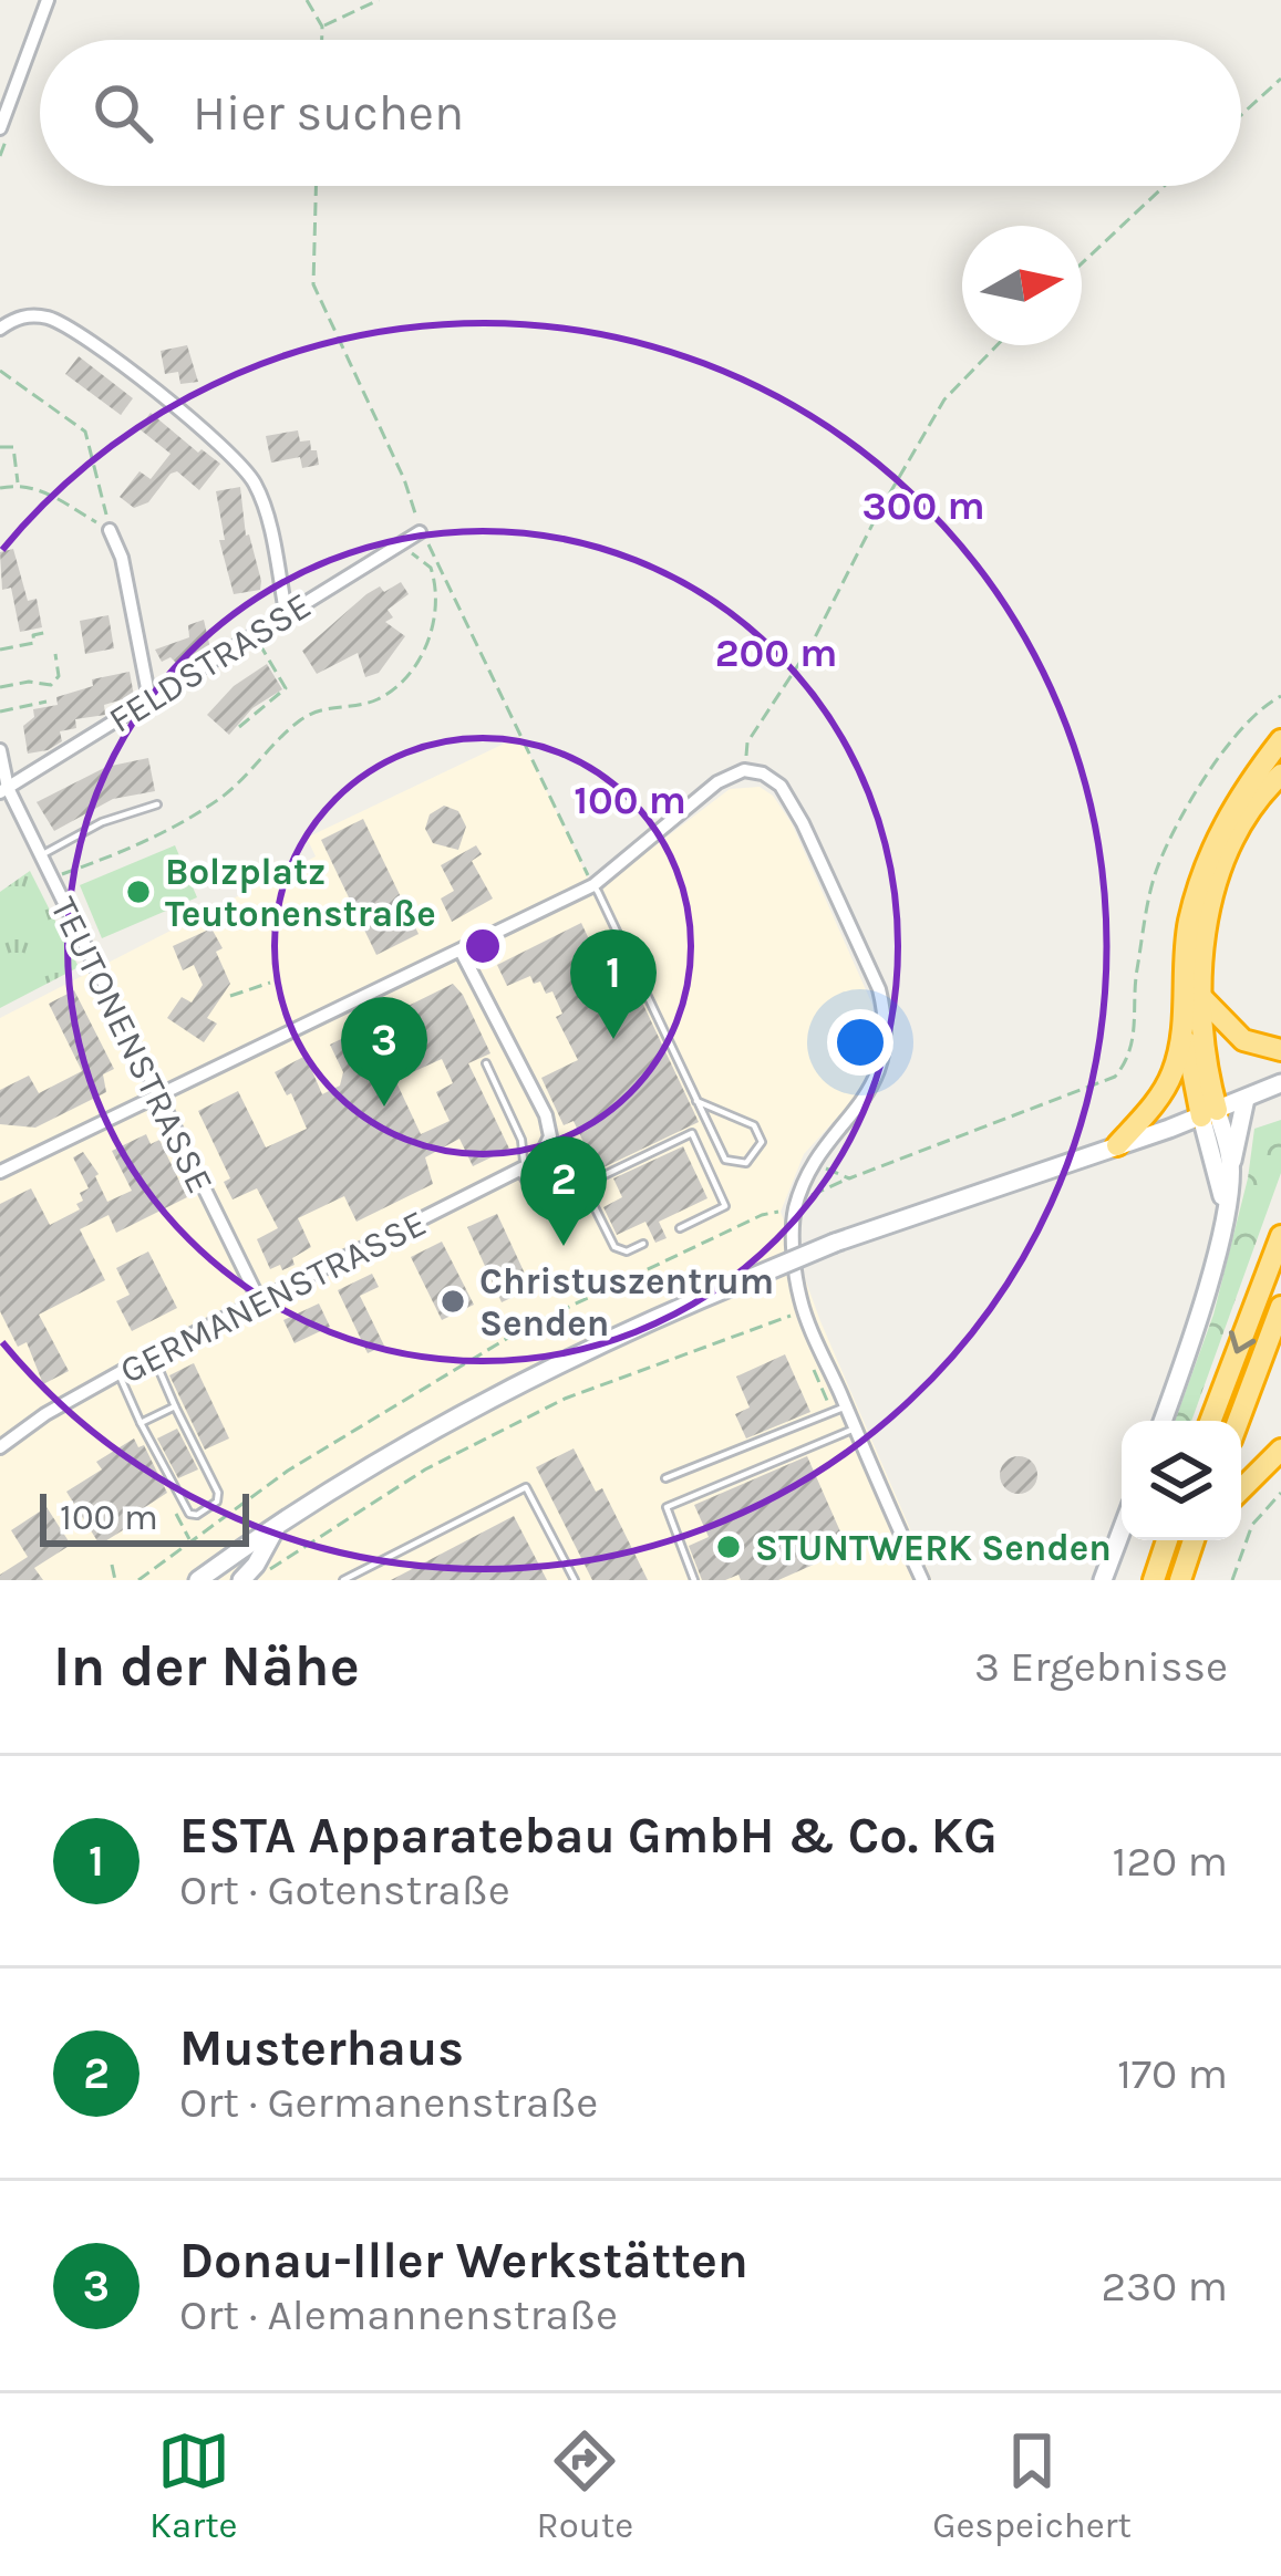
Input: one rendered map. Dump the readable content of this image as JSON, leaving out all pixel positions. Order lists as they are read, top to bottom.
{
  "streets": {
    "street": ["FELDSTRASSE", "TEUTONENSTRASSE", "GERMANENSTRASSE"]
  },
  "crossings": [
    ["FELDSTRASSE", "TEUTONENSTRASSE"],
    ["TEUTONENSTRASSE", "GERMANENSTRASSE"]
  ],
  "places": ["Bolzplatz Teutonenstraße", "Christuszentrum Senden", "STUNTWERK Senden"],
  "scale_bar": "100 m",
  "north": "right",
  "page": {
    "search": "Hier suchen",
    "pins": ["1", "3", "2"],
    "scale": "100 m",
    "heading": ["In der Nähe", "3 Ergebnisse"],
    "list": [
      {
        "mark": "1",
        "name": "ESTA Apparatebau GmbH & Co. KG",
        "note": "Ort · Gotenstraße",
        "value": "120 m"
      },
      {
        "mark": "2",
        "name": "Musterhaus",
        "note": "Ort · Germanenstraße",
        "value": "170 m"
      },
      {
        "mark": "3",
        "name": "Donau-Iller Werkstätten",
        "note": "Ort · Alemannenstraße",
        "value": "230 m"
      }
    ],
    "nav": ["Karte", "Route", "Gespeichert"]
  },
  "rings": ["300 m", "200 m", "100 m"]
}
